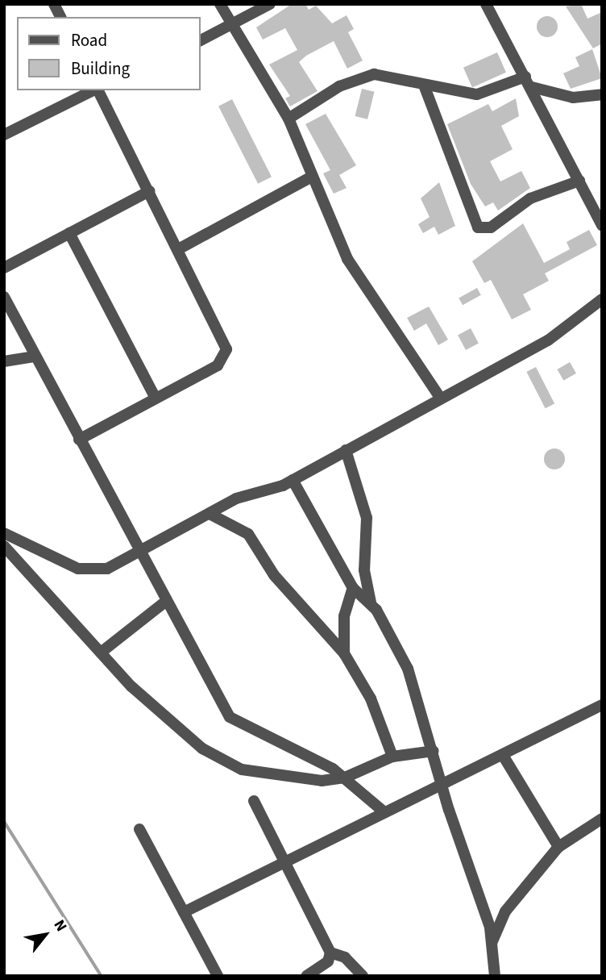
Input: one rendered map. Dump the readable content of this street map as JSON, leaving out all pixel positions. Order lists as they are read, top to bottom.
{
  "legend": ["Road", "Building"],
  "north": "top right"
}
